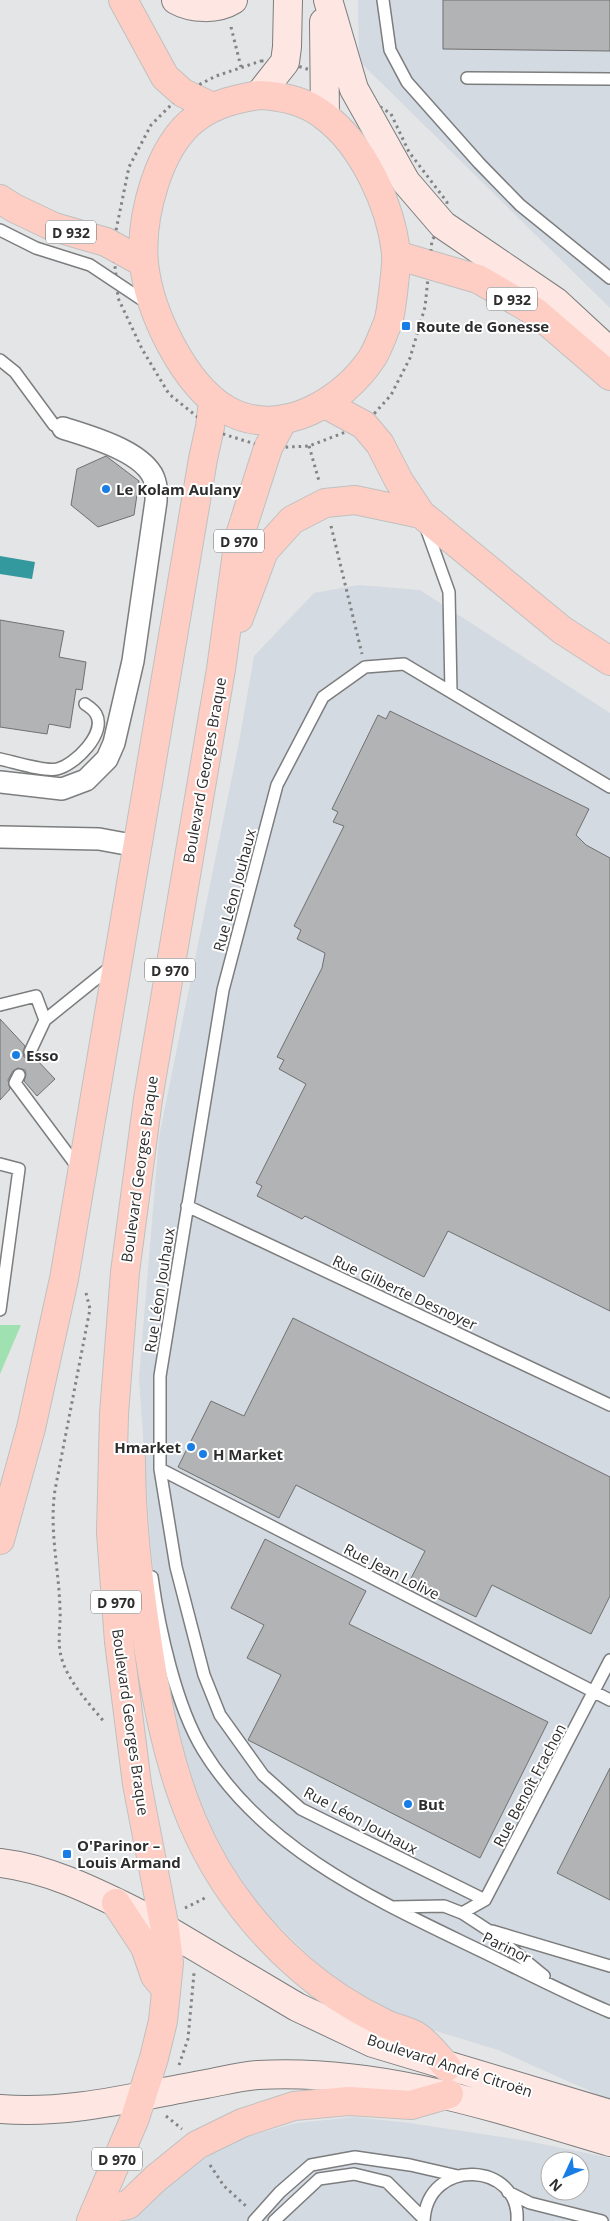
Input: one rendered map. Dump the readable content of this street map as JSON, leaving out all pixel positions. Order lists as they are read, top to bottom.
{
  "streets": {
    "main road": [
      "D 932",
      "D 970",
      "Boulevard Georges Braque",
      "Boulevard André Citroën"
    ],
    "lane": [
      "Rue Léon Jouhaux",
      "Rue Gilberte Desnoyer",
      "Rue Jean Lolive",
      "Rue Benoît Frachon",
      "Parinor"
    ]
  },
  "crossings": [
    ["D 970", "Boulevard Georges Braque"],
    ["D 970", "Boulevard André Citroën"],
    ["Boulevard Georges Braque", "Boulevard André Citroën"],
    ["Rue Léon Jouhaux", "Rue Gilberte Desnoyer"],
    ["Rue Léon Jouhaux", "Rue Jean Lolive"],
    ["Rue Léon Jouhaux", "Rue Benoît Frachon"],
    ["Rue Jean Lolive", "Rue Benoît Frachon"]
  ],
  "places": {
    "transit": ["Route de Gonesse", "O'Parinor – Louis Armand"],
    "other": [
      "Le Kolam Aulany",
      "Esso",
      "Hmarket",
      "H Market",
      "But"
    ]
  },
  "north": "bottom left"
}
